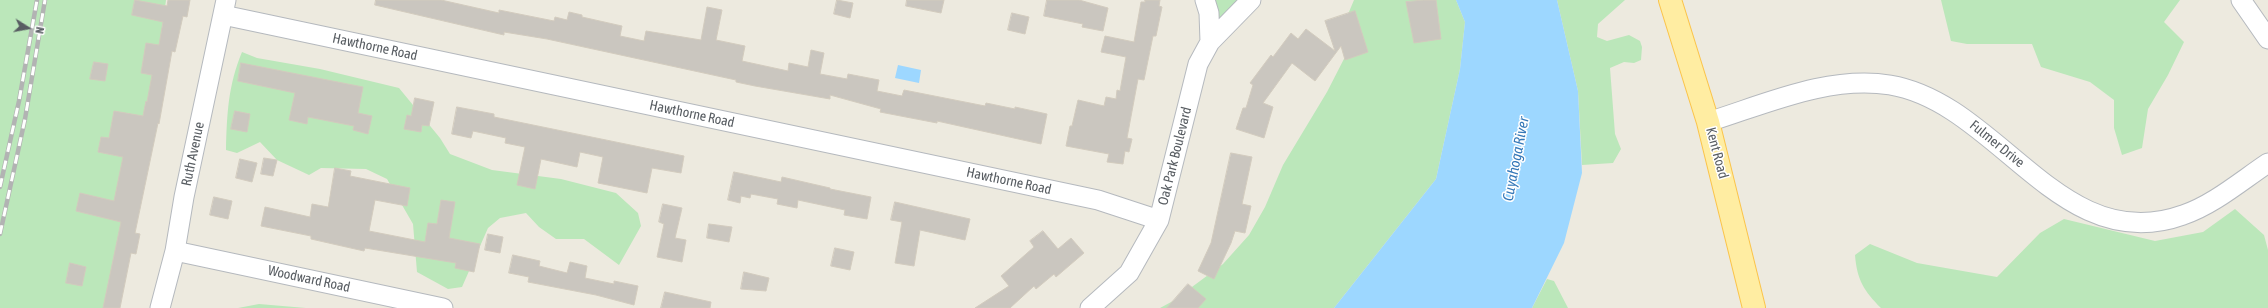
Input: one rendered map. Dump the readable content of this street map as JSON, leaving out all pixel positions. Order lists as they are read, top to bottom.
{
  "streets": {
    "main road": ["Kent Road"],
    "street": [
      "Hawthorne Road",
      "Fulmer Drive",
      "Ruth Avenue",
      "Oak Park Boulevard",
      "Woodward Road"
    ]
  },
  "crossings": [
    ["Hawthorne Road", "Ruth Avenue"],
    ["Hawthorne Road", "Oak Park Boulevard"],
    ["Fulmer Drive", "Kent Road"],
    ["Ruth Avenue", "Woodward Road"]
  ],
  "water": ["Cuyahoga River"],
  "north": "right"
}
